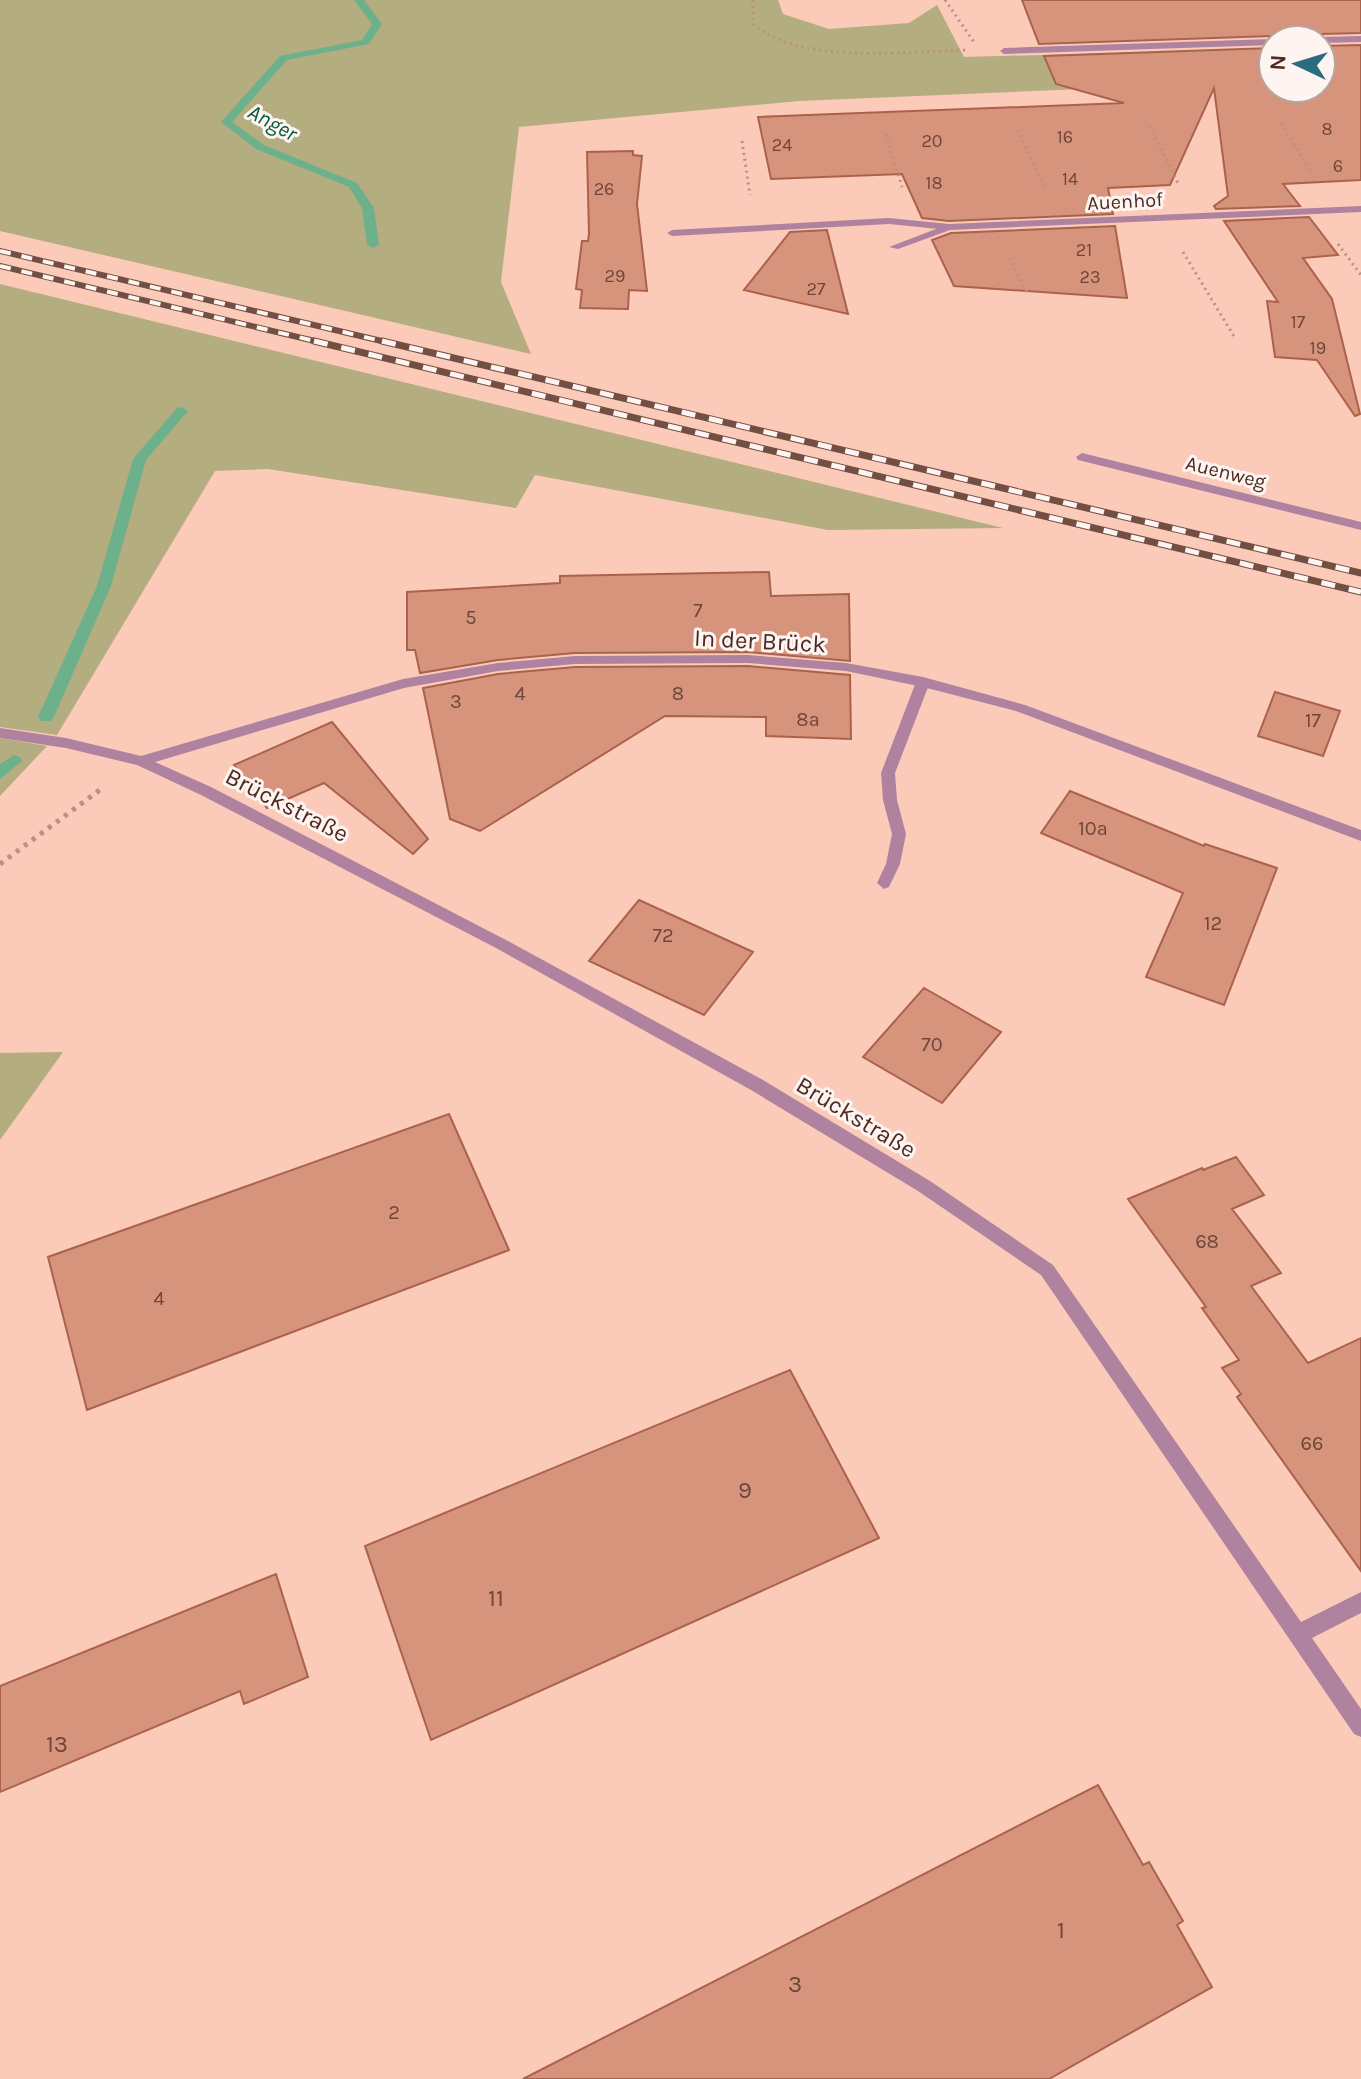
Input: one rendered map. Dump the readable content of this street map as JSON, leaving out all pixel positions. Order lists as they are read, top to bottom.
{
  "streets": {
    "street": [
      "Auenhof",
      "Auenweg",
      "In der Brück",
      "Brückstraße"
    ]
  },
  "crossings": [
    ["In der Brück", "Brückstraße"]
  ],
  "water": ["Anger"],
  "house_numbers": [
    "8",
    "16",
    "20",
    "24",
    "6",
    "14",
    "18",
    "26",
    "21",
    "29",
    "23",
    "27",
    "17",
    "19",
    "7",
    "5",
    "4",
    "8",
    "3",
    "8a",
    "17",
    "10a",
    "12",
    "72",
    "70",
    "2",
    "68",
    "4",
    "66",
    "9",
    "11",
    "13",
    "1",
    "3"
  ],
  "north": "left"
}
